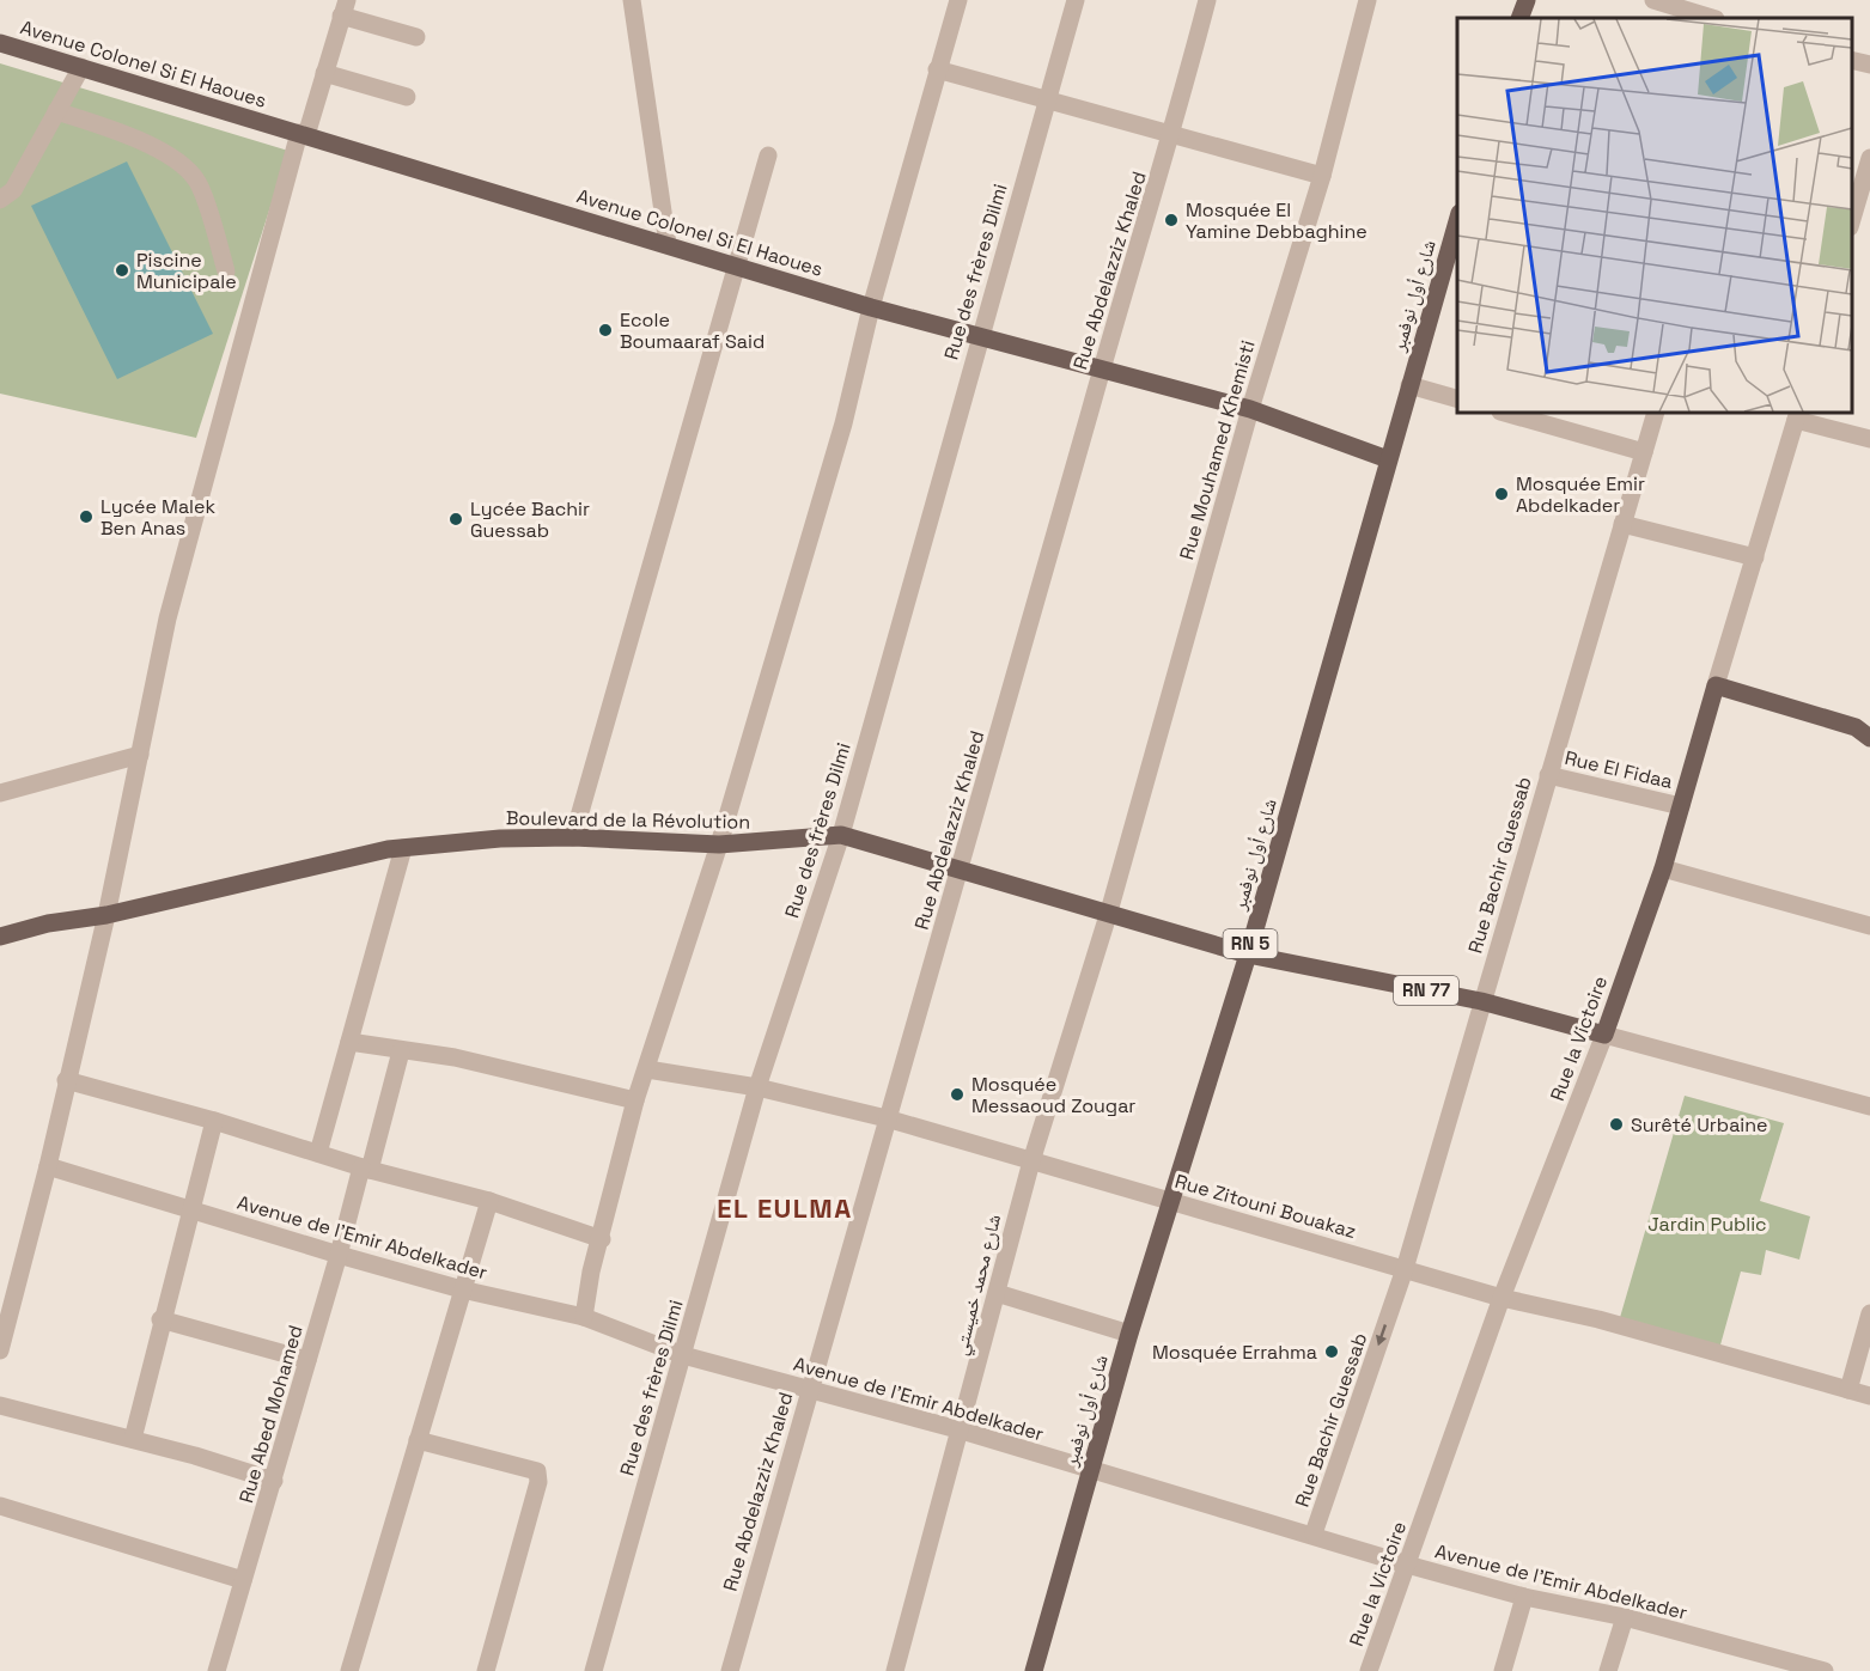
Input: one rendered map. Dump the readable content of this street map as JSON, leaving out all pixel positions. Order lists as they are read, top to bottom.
{
  "streets": {
    "main road": [
      "Avenue Colonel Si El Haoues",
      "شارع أول نوفمبر",
      "Boulevard de la Révolution",
      "RN 5",
      "RN 77",
      "Rue la Victoire"
    ],
    "street": [
      "Rue Abdelazziz Khaled",
      "Rue des frères Dilmi",
      "Rue Mouhamed Khemisti",
      "Rue El Fidaa",
      "Rue Bachir Guessab",
      "Rue Zitouni Bouakaz",
      "Avenue de l'Emir Abdelkader",
      "شارع محمد خميستي",
      "Rue Abed Mohamed"
    ]
  },
  "crossings": [
    ["Avenue Colonel Si El Haoues", "Rue Abdelazziz Khaled"],
    ["Avenue Colonel Si El Haoues", "Rue des frères Dilmi"],
    ["Avenue Colonel Si El Haoues", "شارع أول نوفمبر"],
    ["Avenue Colonel Si El Haoues", "Rue Mouhamed Khemisti"],
    ["Rue Abdelazziz Khaled", "Boulevard de la Révolution"],
    ["Rue Abdelazziz Khaled", "Rue Zitouni Bouakaz"],
    ["Rue Abdelazziz Khaled", "Avenue de l'Emir Abdelkader"],
    ["Rue des frères Dilmi", "Boulevard de la Révolution"],
    ["Rue des frères Dilmi", "Rue Zitouni Bouakaz"],
    ["Rue des frères Dilmi", "Avenue de l'Emir Abdelkader"],
    ["شارع أول نوفمبر", "Boulevard de la Révolution"],
    ["شارع أول نوفمبر", "RN 77"],
    ["شارع أول نوفمبر", "Rue Zitouni Bouakaz"],
    ["شارع أول نوفمبر", "Avenue de l'Emir Abdelkader"],
    ["Rue Mouhamed Khemisti", "Boulevard de la Révolution"],
    ["Rue Mouhamed Khemisti", "شارع محمد خميستي"],
    ["Rue El Fidaa", "Rue Bachir Guessab"],
    ["Rue El Fidaa", "Rue la Victoire"],
    ["Boulevard de la Révolution", "RN 77"],
    ["Boulevard de la Révolution", "شارع محمد خميستي"],
    ["Rue Bachir Guessab", "RN 77"],
    ["Rue Bachir Guessab", "Rue Zitouni Bouakaz"],
    ["Rue Bachir Guessab", "Avenue de l'Emir Abdelkader"],
    ["RN 77", "Rue la Victoire"],
    ["Rue la Victoire", "Rue Zitouni Bouakaz"],
    ["Rue la Victoire", "Avenue de l'Emir Abdelkader"],
    ["Rue Zitouni Bouakaz", "شارع محمد خميستي"],
    ["Avenue de l'Emir Abdelkader", "شارع محمد خميستي"],
    ["Avenue de l'Emir Abdelkader", "Rue Abed Mohamed"]
  ],
  "districts": ["EL EULMA"],
  "parks": ["Jardin Public"],
  "places": [
    "Mosquée El Yamine Debbaghine",
    "Piscine Municipale",
    "Ecole Boumaaraf Said",
    "Mosquée Emir Abdelkader",
    "Lycée Malek Ben Anas",
    "Lycée Bachir Guessab",
    "Mosquée Messaoud Zougar",
    "Surêté Urbaine",
    "Mosquée Errahma"
  ]
}
